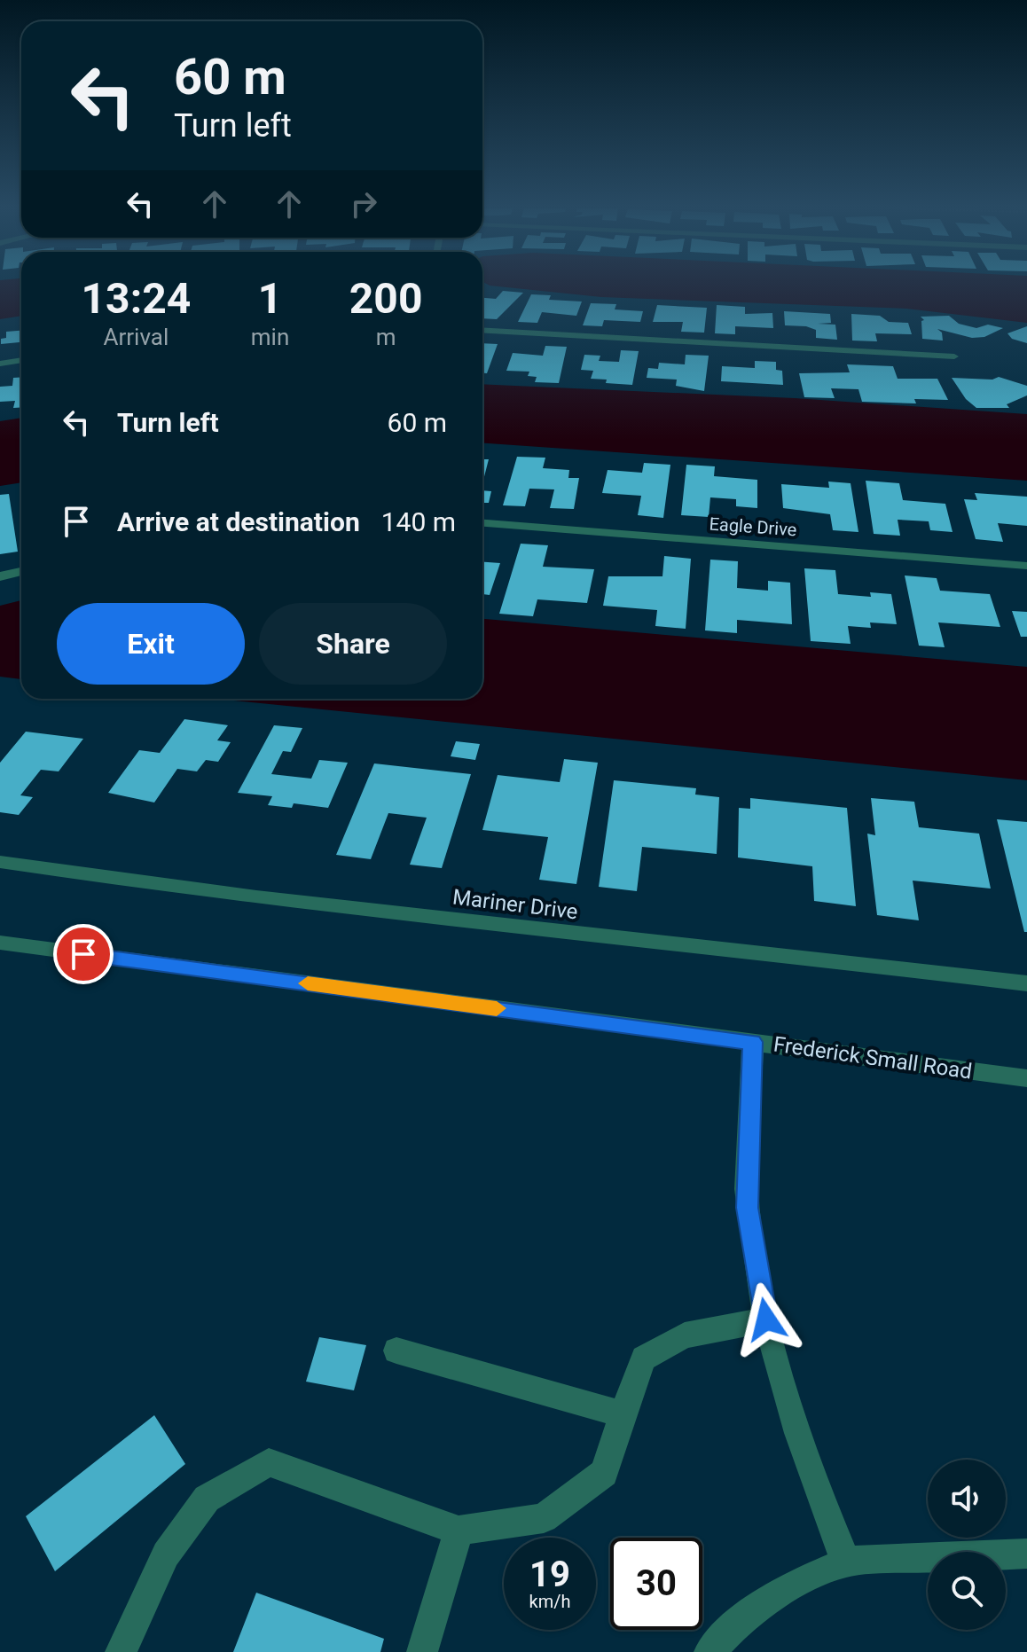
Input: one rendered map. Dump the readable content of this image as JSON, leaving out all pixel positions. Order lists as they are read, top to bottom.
{
  "streets": {
    "street": ["Eagle Drive", "Mariner Drive", "Frederick Small Road"]
  },
  "page": {
    "turn": ["60 m", "Turn left"],
    "eta": [
      "13:24",
      "Arrival",
      "1",
      "min",
      "200",
      "m"
    ],
    "list": [
      {
        "name": "Turn left",
        "value": "60 m"
      },
      {
        "name": "Arrive at destination",
        "value": "140 m"
      }
    ],
    "buttons": ["Exit", "Share"],
    "speed": "19 km/h",
    "limit": "30"
  }
}
